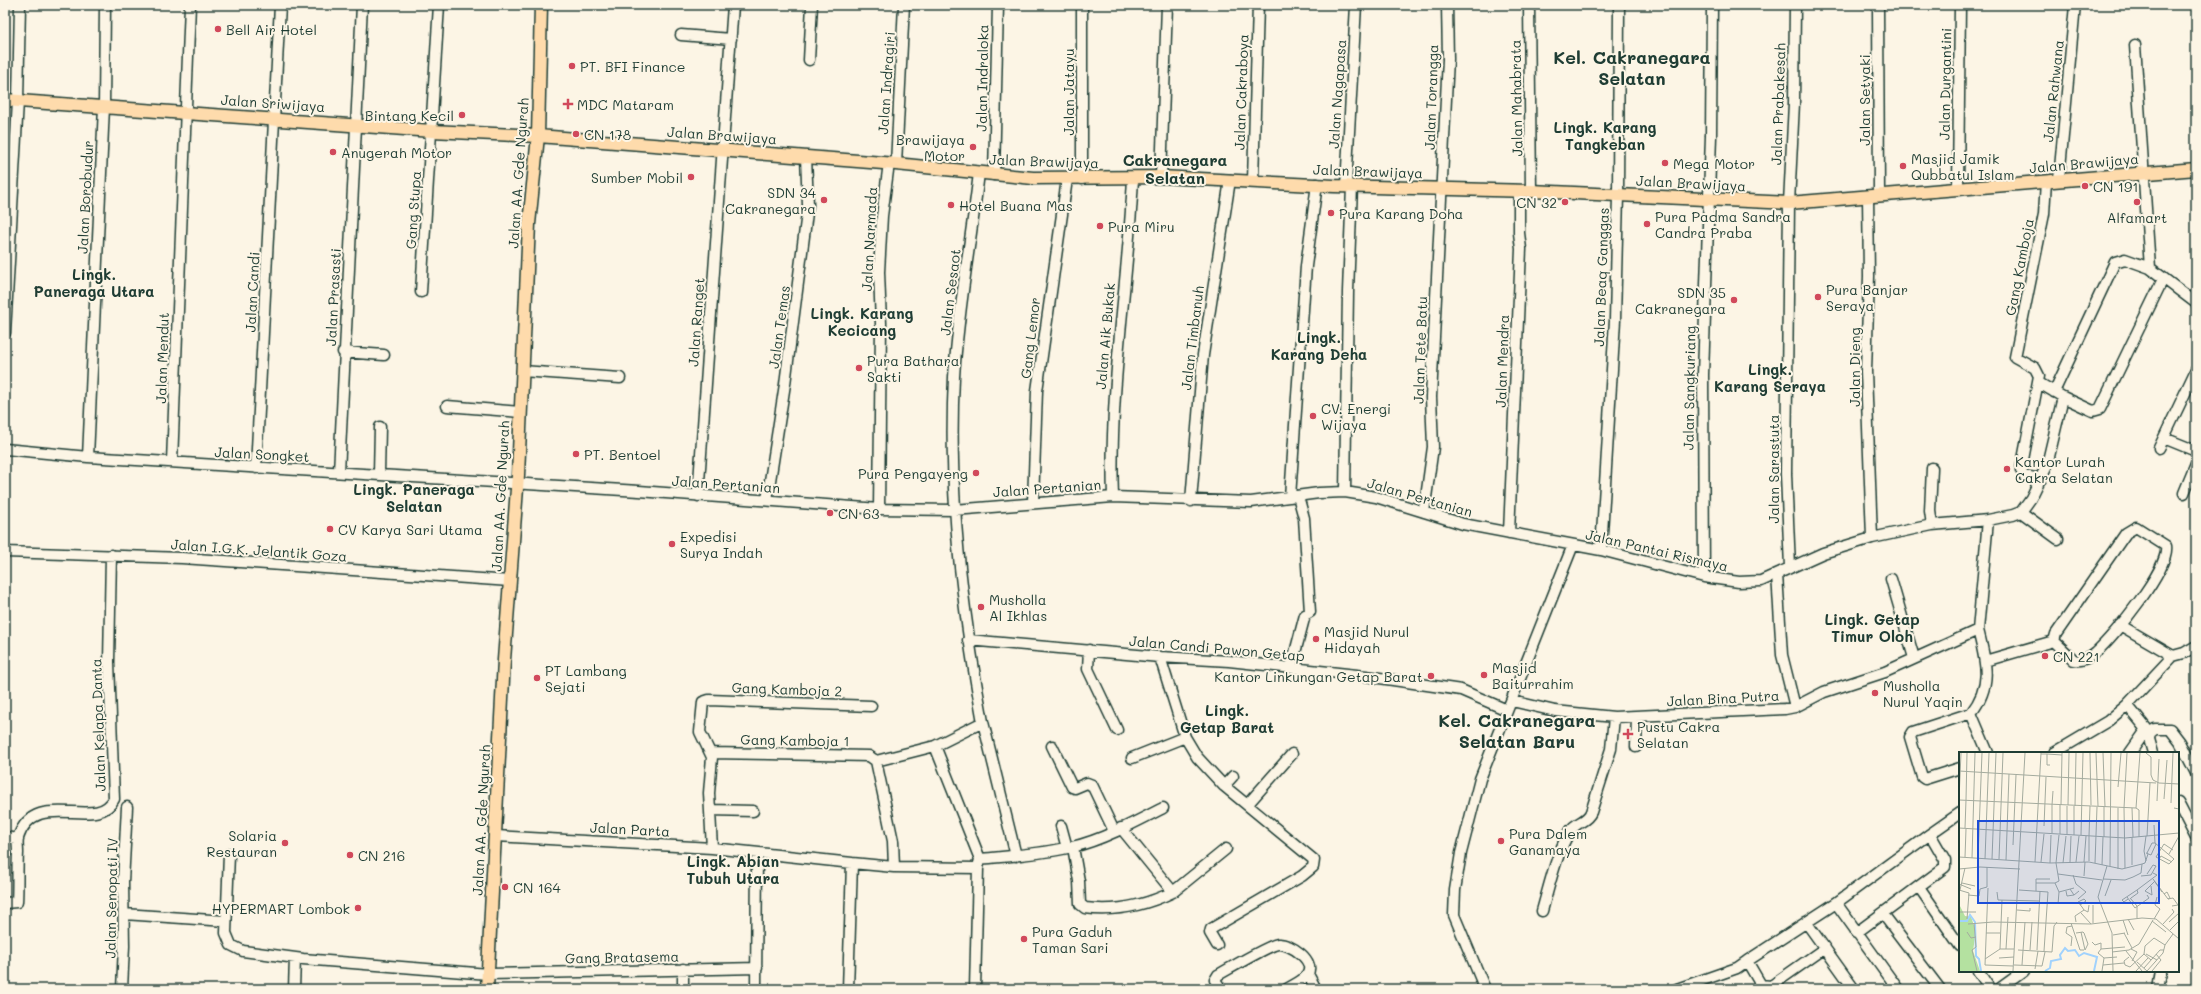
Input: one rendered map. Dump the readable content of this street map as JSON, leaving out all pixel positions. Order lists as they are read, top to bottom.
{
  "streets": {
    "main road": ["Jalan Sriwijaya", "Jalan Brawijaya", "Jalan AA. Gde Ngurah"],
    "street": [
      "Jalan Indraloka",
      "Jalan Indragiri",
      "Jalan Durgantini",
      "Jalan Rahwana",
      "Jalan Jatayu",
      "Jalan Cakraboya",
      "Jalan Nagapasa",
      "Jalan Torangga",
      "Jalan Mahabrata",
      "Jalan Setyaki",
      "Jalan Prabakesah",
      "Jalan Borobudur",
      "Gang Stupa",
      "Jalan Narmada",
      "Gang Kamboja",
      "Jalan Beaq Ganggas",
      "Jalan Candi",
      "Jalan Sesaot",
      "Jalan Prasasti",
      "Jalan Ranget",
      "Jalan Temas",
      "Jalan Aik Bukak",
      "Gang Lemor",
      "Jalan Timbanuh",
      "Jalan Tete Batu",
      "Jalan Mendut",
      "Jalan Mendra",
      "Jalan Dieng",
      "Jalan Sangkuriang",
      "Jalan Songket",
      "Jalan Sarastuta",
      "Jalan Pertanian",
      "Jalan I.G.K. Jelantik Goza",
      "Jalan Pantai Rismaya",
      "Jalan Candi Pawon Getap",
      "Gang Kamboja 2",
      "Jalan Bina Putra",
      "Jalan Kelapa Danta",
      "Gang Kamboja 1",
      "Jalan Parta",
      "Jalan Senopati IV",
      "Gang Bratasema"
    ]
  },
  "crossings": [
    ["Jalan Indraloka", "Jalan Brawijaya"],
    ["Jalan Indragiri", "Jalan Brawijaya"],
    ["Jalan Indragiri", "Jalan Narmada"],
    ["Jalan Durgantini", "Jalan Brawijaya"],
    ["Jalan Rahwana", "Jalan Brawijaya"],
    ["Jalan Jatayu", "Jalan Brawijaya"],
    ["Jalan Cakraboya", "Jalan Brawijaya"],
    ["Jalan Nagapasa", "Jalan Brawijaya"],
    ["Jalan Nagapasa", "Jalan Pertanian"],
    ["Jalan Torangga", "Jalan Brawijaya"],
    ["Jalan Torangga", "Jalan Tete Batu"],
    ["Jalan Mahabrata", "Jalan Brawijaya"],
    ["Jalan Mahabrata", "Jalan Mendra"],
    ["Jalan Setyaki", "Jalan Brawijaya"],
    ["Jalan Setyaki", "Jalan Dieng"],
    ["Jalan Sriwijaya", "Jalan Brawijaya"],
    ["Jalan Sriwijaya", "Jalan AA. Gde Ngurah"],
    ["Jalan Sriwijaya", "Jalan Borobudur"],
    ["Jalan Sriwijaya", "Gang Stupa"],
    ["Jalan Sriwijaya", "Jalan Candi"],
    ["Jalan Sriwijaya", "Jalan Prasasti"],
    ["Jalan Sriwijaya", "Jalan Mendut"],
    ["Jalan Prabakesah", "Jalan Brawijaya"],
    ["Jalan Prabakesah", "Jalan Sarastuta"],
    ["Jalan Brawijaya", "Jalan AA. Gde Ngurah"],
    ["Jalan Brawijaya", "Jalan Narmada"],
    ["Jalan Brawijaya", "Gang Kamboja"],
    ["Jalan Brawijaya", "Jalan Beaq Ganggas"],
    ["Jalan Brawijaya", "Jalan Sesaot"],
    ["Jalan Brawijaya", "Jalan Ranget"],
    ["Jalan Brawijaya", "Jalan Temas"],
    ["Jalan Brawijaya", "Jalan Aik Bukak"],
    ["Jalan Brawijaya", "Gang Lemor"],
    ["Jalan Brawijaya", "Jalan Timbanuh"],
    ["Jalan Brawijaya", "Jalan Tete Batu"],
    ["Jalan Brawijaya", "Jalan Mendra"],
    ["Jalan Brawijaya", "Jalan Dieng"],
    ["Jalan Brawijaya", "Jalan Sangkuriang"],
    ["Jalan Brawijaya", "Jalan Sarastuta"],
    ["Jalan AA. Gde Ngurah", "Jalan Songket"],
    ["Jalan AA. Gde Ngurah", "Jalan Pertanian"],
    ["Jalan AA. Gde Ngurah", "Jalan I.G.K. Jelantik Goza"],
    ["Jalan AA. Gde Ngurah", "Jalan Parta"],
    ["Jalan AA. Gde Ngurah", "Gang Bratasema"],
    ["Jalan Borobudur", "Jalan Songket"],
    ["Jalan Narmada", "Jalan Pertanian"],
    ["Jalan Beaq Ganggas", "Jalan Pantai Rismaya"],
    ["Jalan Candi", "Jalan Songket"],
    ["Jalan Sesaot", "Jalan Pertanian"],
    ["Jalan Sesaot", "Jalan Candi Pawon Getap"],
    ["Jalan Sesaot", "Jalan Parta"],
    ["Jalan Prasasti", "Jalan Songket"],
    ["Jalan Ranget", "Jalan Pertanian"],
    ["Jalan Temas", "Jalan Pertanian"],
    ["Jalan Aik Bukak", "Jalan Pertanian"],
    ["Gang Lemor", "Jalan Pertanian"],
    ["Jalan Timbanuh", "Jalan Pertanian"],
    ["Jalan Tete Batu", "Jalan Pertanian"],
    ["Jalan Mendut", "Jalan Songket"],
    ["Jalan Mendra", "Jalan Pertanian"],
    ["Jalan Dieng", "Jalan Pantai Rismaya"],
    ["Jalan Sangkuriang", "Jalan Pantai Rismaya"],
    ["Jalan Songket", "Jalan Pertanian"],
    ["Jalan Sarastuta", "Jalan Pantai Rismaya"],
    ["Jalan Pertanian", "Jalan Pantai Rismaya"],
    ["Jalan I.G.K. Jelantik Goza", "Jalan Kelapa Danta"],
    ["Jalan Candi Pawon Getap", "Jalan Bina Putra"],
    ["Gang Kamboja 2", "Gang Kamboja 1"]
  ],
  "districts": [
    "Kel. Cakranegara Selatan",
    "Lingk. Karang Tangkeban",
    "Cakranegara Selatan",
    "Lingk. Paneraga Utara",
    "Lingk. Karang Kecicang",
    "Lingk. Karang Deha",
    "Lingk. Karang Seraya",
    "Lingk. Paneraga Selatan",
    "Lingk. Getap Timur Oloh",
    "Lingk. Getap Barat",
    "Kel. Cakranegara Selatan Baru",
    "Lingk. Abian Tubuh Utara"
  ],
  "places": {
    "other": [
      "Bell Air Hotel",
      "PT. BFI Finance",
      "Bintang Kecil",
      "CN 178",
      "Brawijaya Motor",
      "Anugerah Motor",
      "Mega Motor",
      "Masjid Jamik Qubbatul Islam",
      "Sumber Mobil",
      "CN 191",
      "SDN 34 Cakranegara",
      "CN 32",
      "Alfamart",
      "Hotel Buana Mas",
      "Pura Karang Doha",
      "Pura Padma Sandra Candra Praba",
      "Pura Miru",
      "Pura Banjar Seraya",
      "SDN 35 Cakranegara",
      "Pura Bathara Sakti",
      "CV. Energi Wijaya",
      "PT. Bentoel",
      "Kantor Lurah Cakra Selatan",
      "Pura Pengayeng",
      "CN 63",
      "CV Karya Sari Utama",
      "Expedisi Surya Indah",
      "Musholla Al Ikhlas",
      "Masjid Nurul Hidayah",
      "CN 221",
      "Masjid Baiturrahim",
      "Kantor Linkungan Getap Barat",
      "PT Lambang Sejati",
      "Musholla Nurul Yaqin",
      "Pura Dalem Ganamaya",
      "Solaria Restauran",
      "CN 216",
      "CN 164",
      "HYPERMART Lombok",
      "Pura Gaduh Taman Sari"
    ],
    "health": ["MDC Mataram", "Pustu Cakra Selatan"]
  }
}
